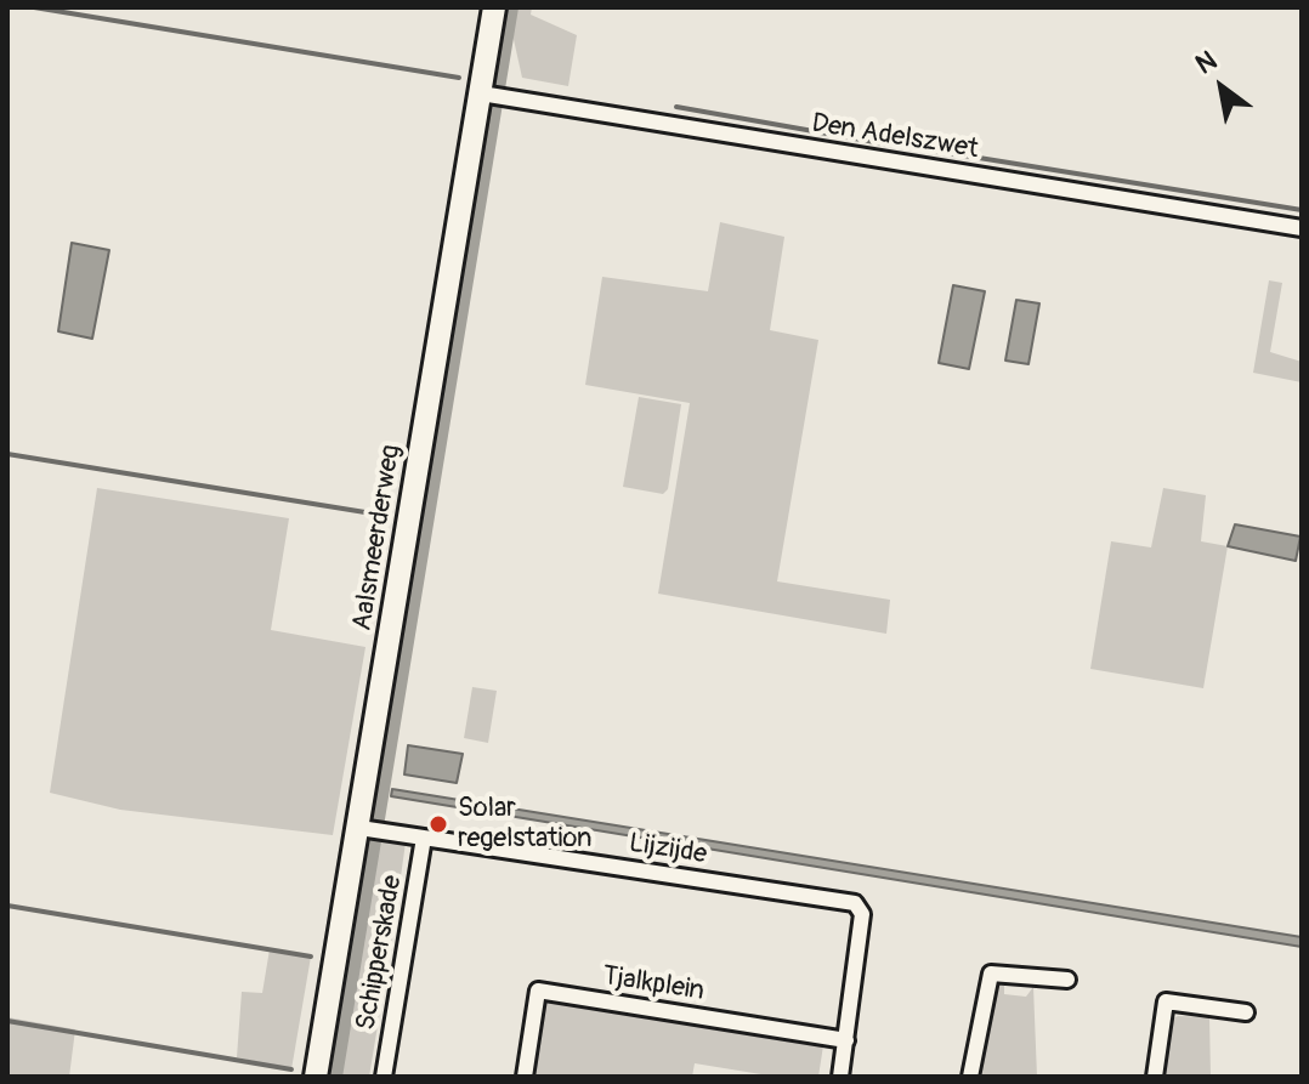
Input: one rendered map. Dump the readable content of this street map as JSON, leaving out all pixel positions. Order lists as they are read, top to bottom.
{
  "streets": {
    "street": [
      "Den Adelszwet",
      "Aalsmeerderweg",
      "Lijzijde",
      "Schipperskade",
      "Tjalkplein"
    ]
  },
  "crossings": [
    ["Den Adelszwet", "Aalsmeerderweg"],
    ["Aalsmeerderweg", "Lijzijde"],
    ["Lijzijde", "Schipperskade"],
    ["Lijzijde", "Tjalkplein"]
  ],
  "places": ["Solar regelstation"],
  "north": "top left"
}
